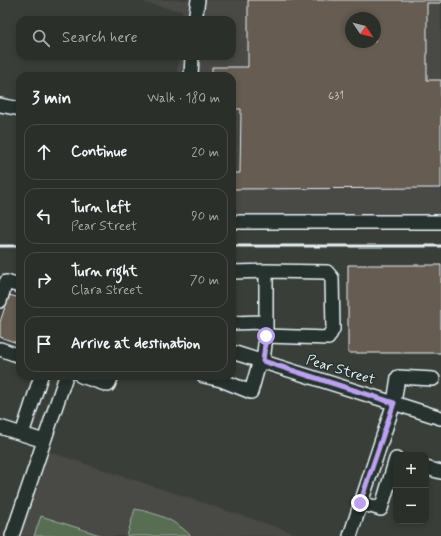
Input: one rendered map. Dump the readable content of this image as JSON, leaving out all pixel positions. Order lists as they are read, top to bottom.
{
  "streets": {
    "street": ["Pear Street"]
  },
  "house_numbers": ["631"],
  "north": "bottom right",
  "page": {
    "search": "Search here",
    "heading": ["3 min", "Walk · 180 m"],
    "list": [
      ["Continue", "20 m"],
      ["Turn left", "Pear Street", "90 m"],
      ["Turn right", "Clara Street", "70 m"],
      "Arrive at destination"
    ],
    "map_buttons": ["+", "−"]
  }
}
